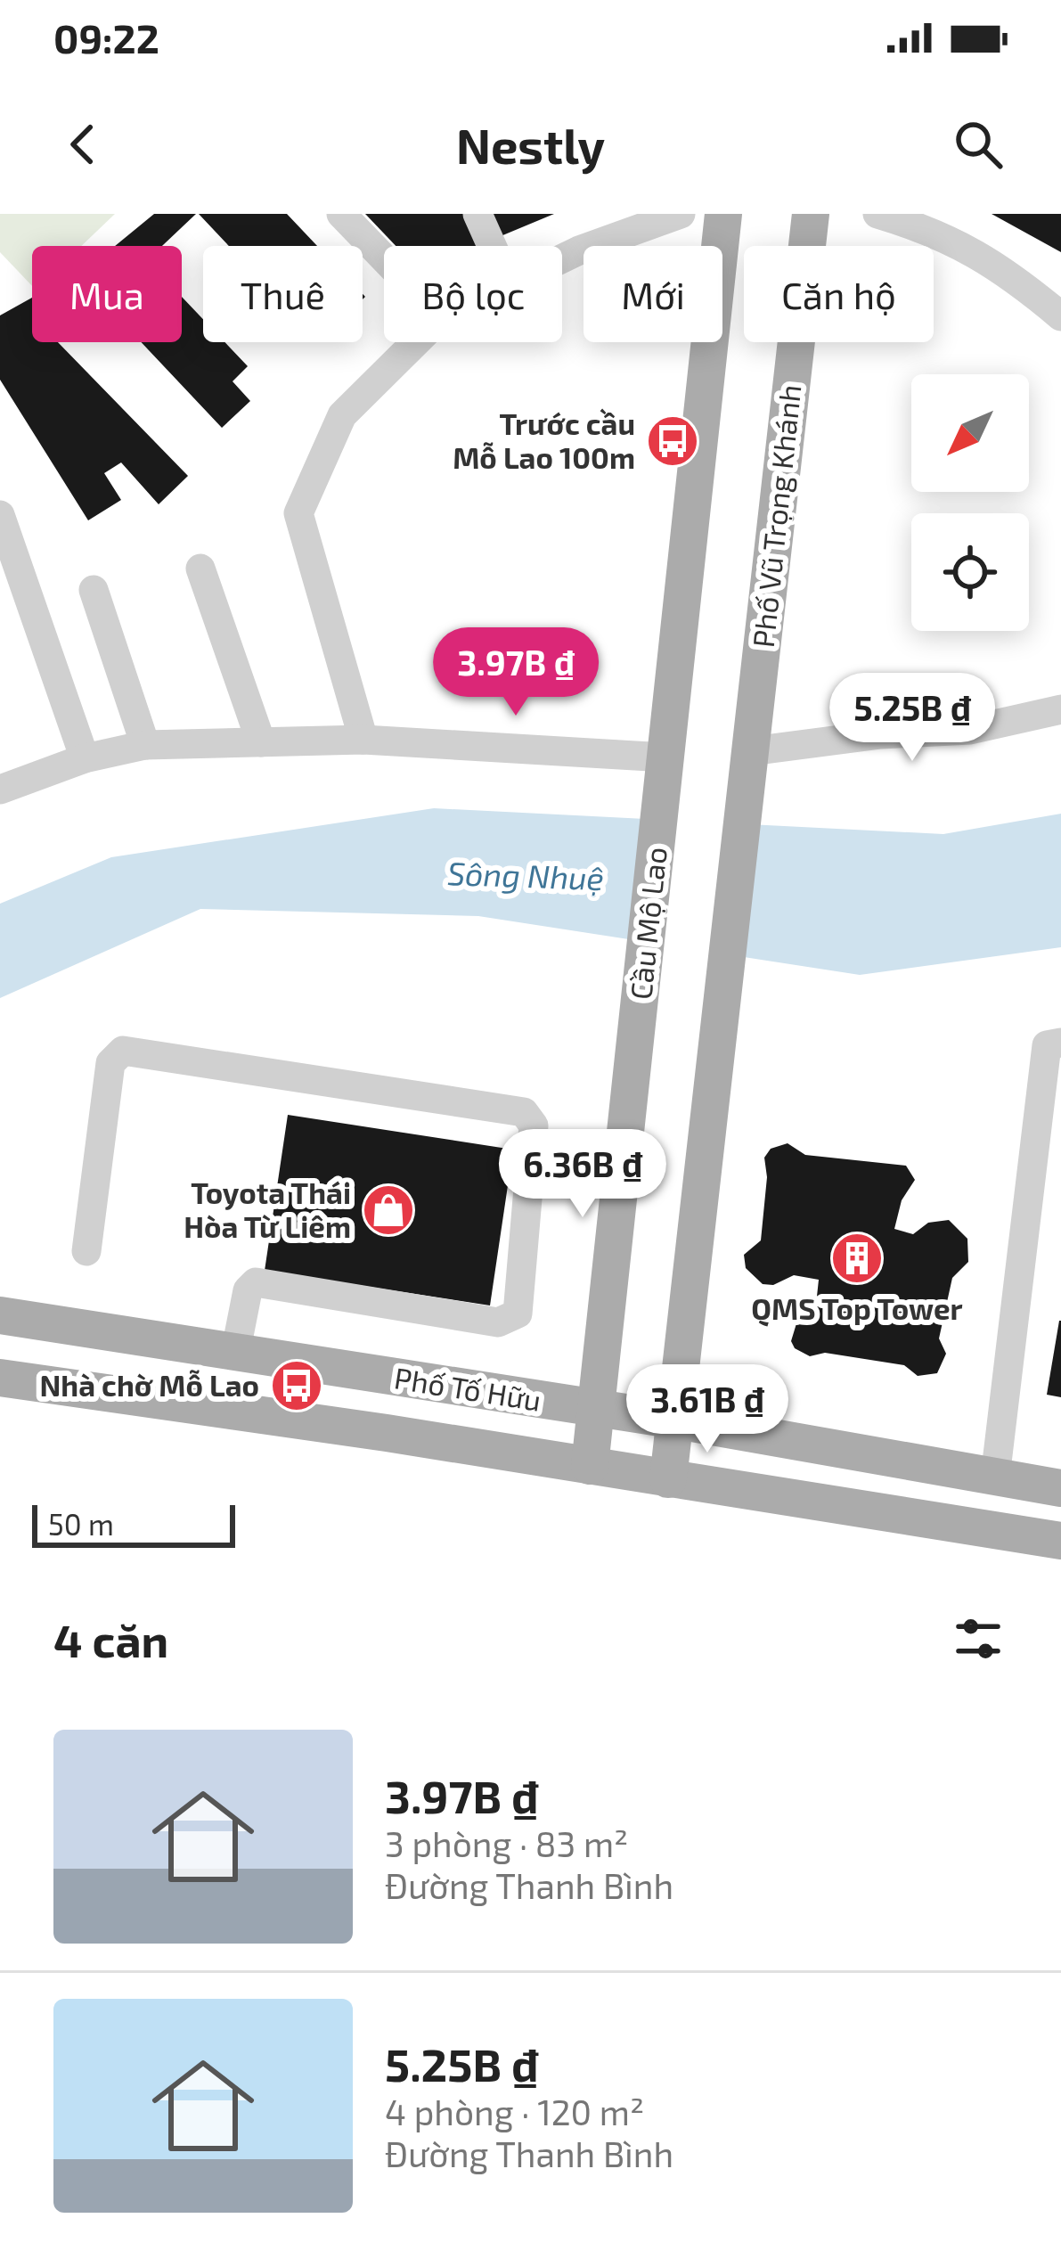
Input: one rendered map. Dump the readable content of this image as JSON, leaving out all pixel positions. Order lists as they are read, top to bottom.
{
  "streets": {
    "main road": ["Phố Vũ Trọng Khánh", "Cầu Mộ Lao", "Phố Tố Hữu"]
  },
  "crossings": [
    ["Phố Vũ Trọng Khánh", "Phố Tố Hữu"],
    ["Cầu Mộ Lao", "Phố Tố Hữu"]
  ],
  "water": ["Sông Nhuệ"],
  "places": {
    "bus stop": ["Trước cầu Mỗ Lao 100m", "Nhà chờ Mỗ Lao"],
    "shop": ["Toyota Thái Hòa Từ Liêm"],
    "building": ["QMS Top Tower"]
  },
  "scale_bar": "50 m",
  "north": "bottom left",
  "page": {
    "status": "09:22",
    "header": "Nestly",
    "chip": [
      "Mua",
      "Thuê",
      "Bộ lọc",
      "Mới",
      "Căn hộ"
    ],
    "price": [
      "3.97B ₫",
      "5.25B ₫",
      "6.36B ₫",
      "3.61B ₫"
    ],
    "scale": "50 m",
    "heading": "4 căn",
    "list": [
      {
        "name": "3.97B ₫",
        "note": "3 phòng · 83 m² · Đường Thanh Bình"
      },
      {
        "name": "5.25B ₫",
        "note": "4 phòng · 120 m² · Đường Thanh Bình"
      }
    ]
  }
}
